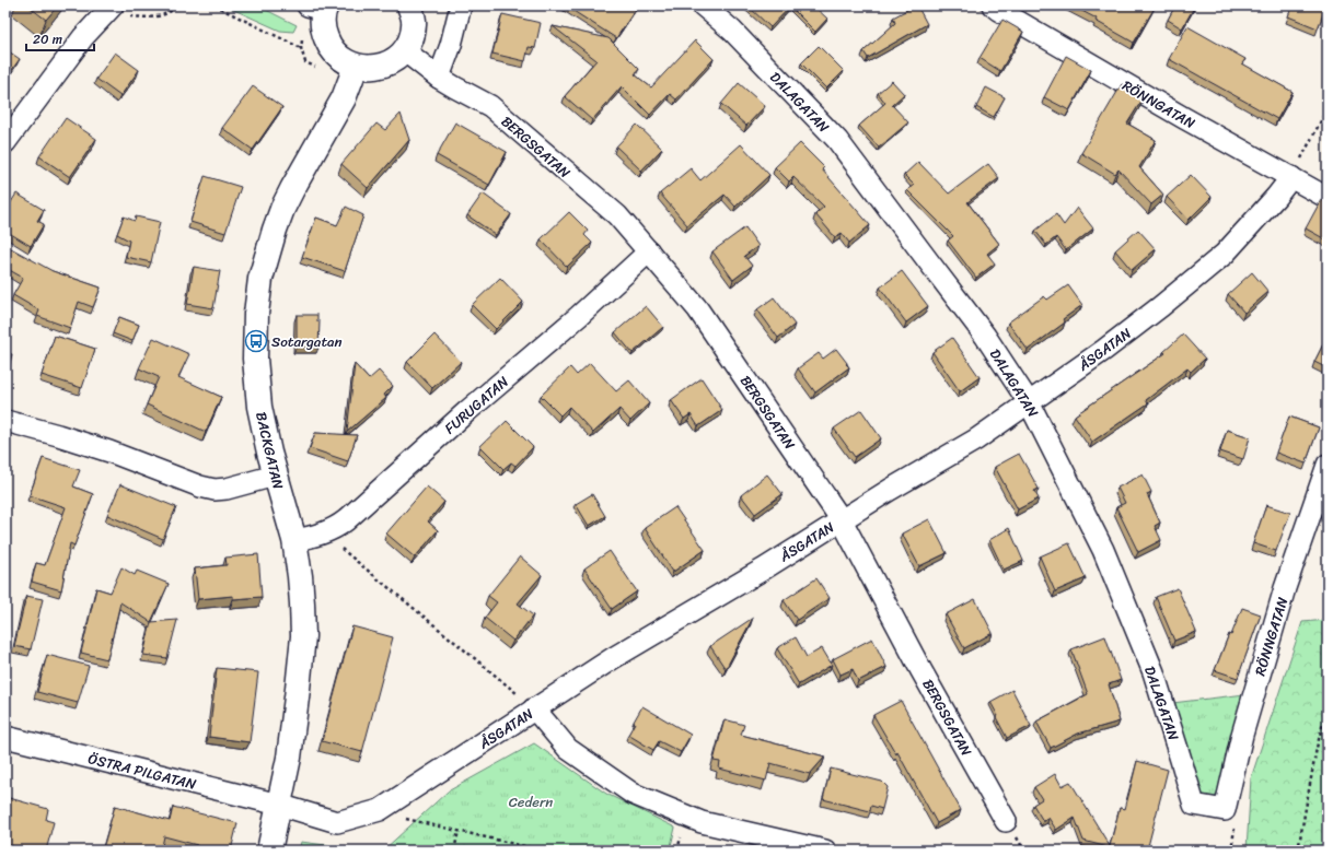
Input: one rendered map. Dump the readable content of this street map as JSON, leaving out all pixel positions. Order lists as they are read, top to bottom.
{
  "streets": {
    "street": [
      "DALAGATAN",
      "RÖNNGATAN",
      "BERGSGATAN",
      "ÅSGATAN",
      "FURUGATAN",
      "BACKGATAN",
      "ÖSTRA PILGATAN"
    ]
  },
  "crossings": [
    ["DALAGATAN", "RÖNNGATAN"],
    ["DALAGATAN", "ÅSGATAN"],
    ["RÖNNGATAN", "ÅSGATAN"],
    ["BERGSGATAN", "ÅSGATAN"],
    ["BERGSGATAN", "FURUGATAN"],
    ["ÅSGATAN", "BACKGATAN"],
    ["ÅSGATAN", "ÖSTRA PILGATAN"],
    ["FURUGATAN", "BACKGATAN"],
    ["BACKGATAN", "ÖSTRA PILGATAN"]
  ],
  "parks": ["Cedern"],
  "places": {
    "bus stop": ["Sotargatan"]
  },
  "scale_bar": "20 m"
}
